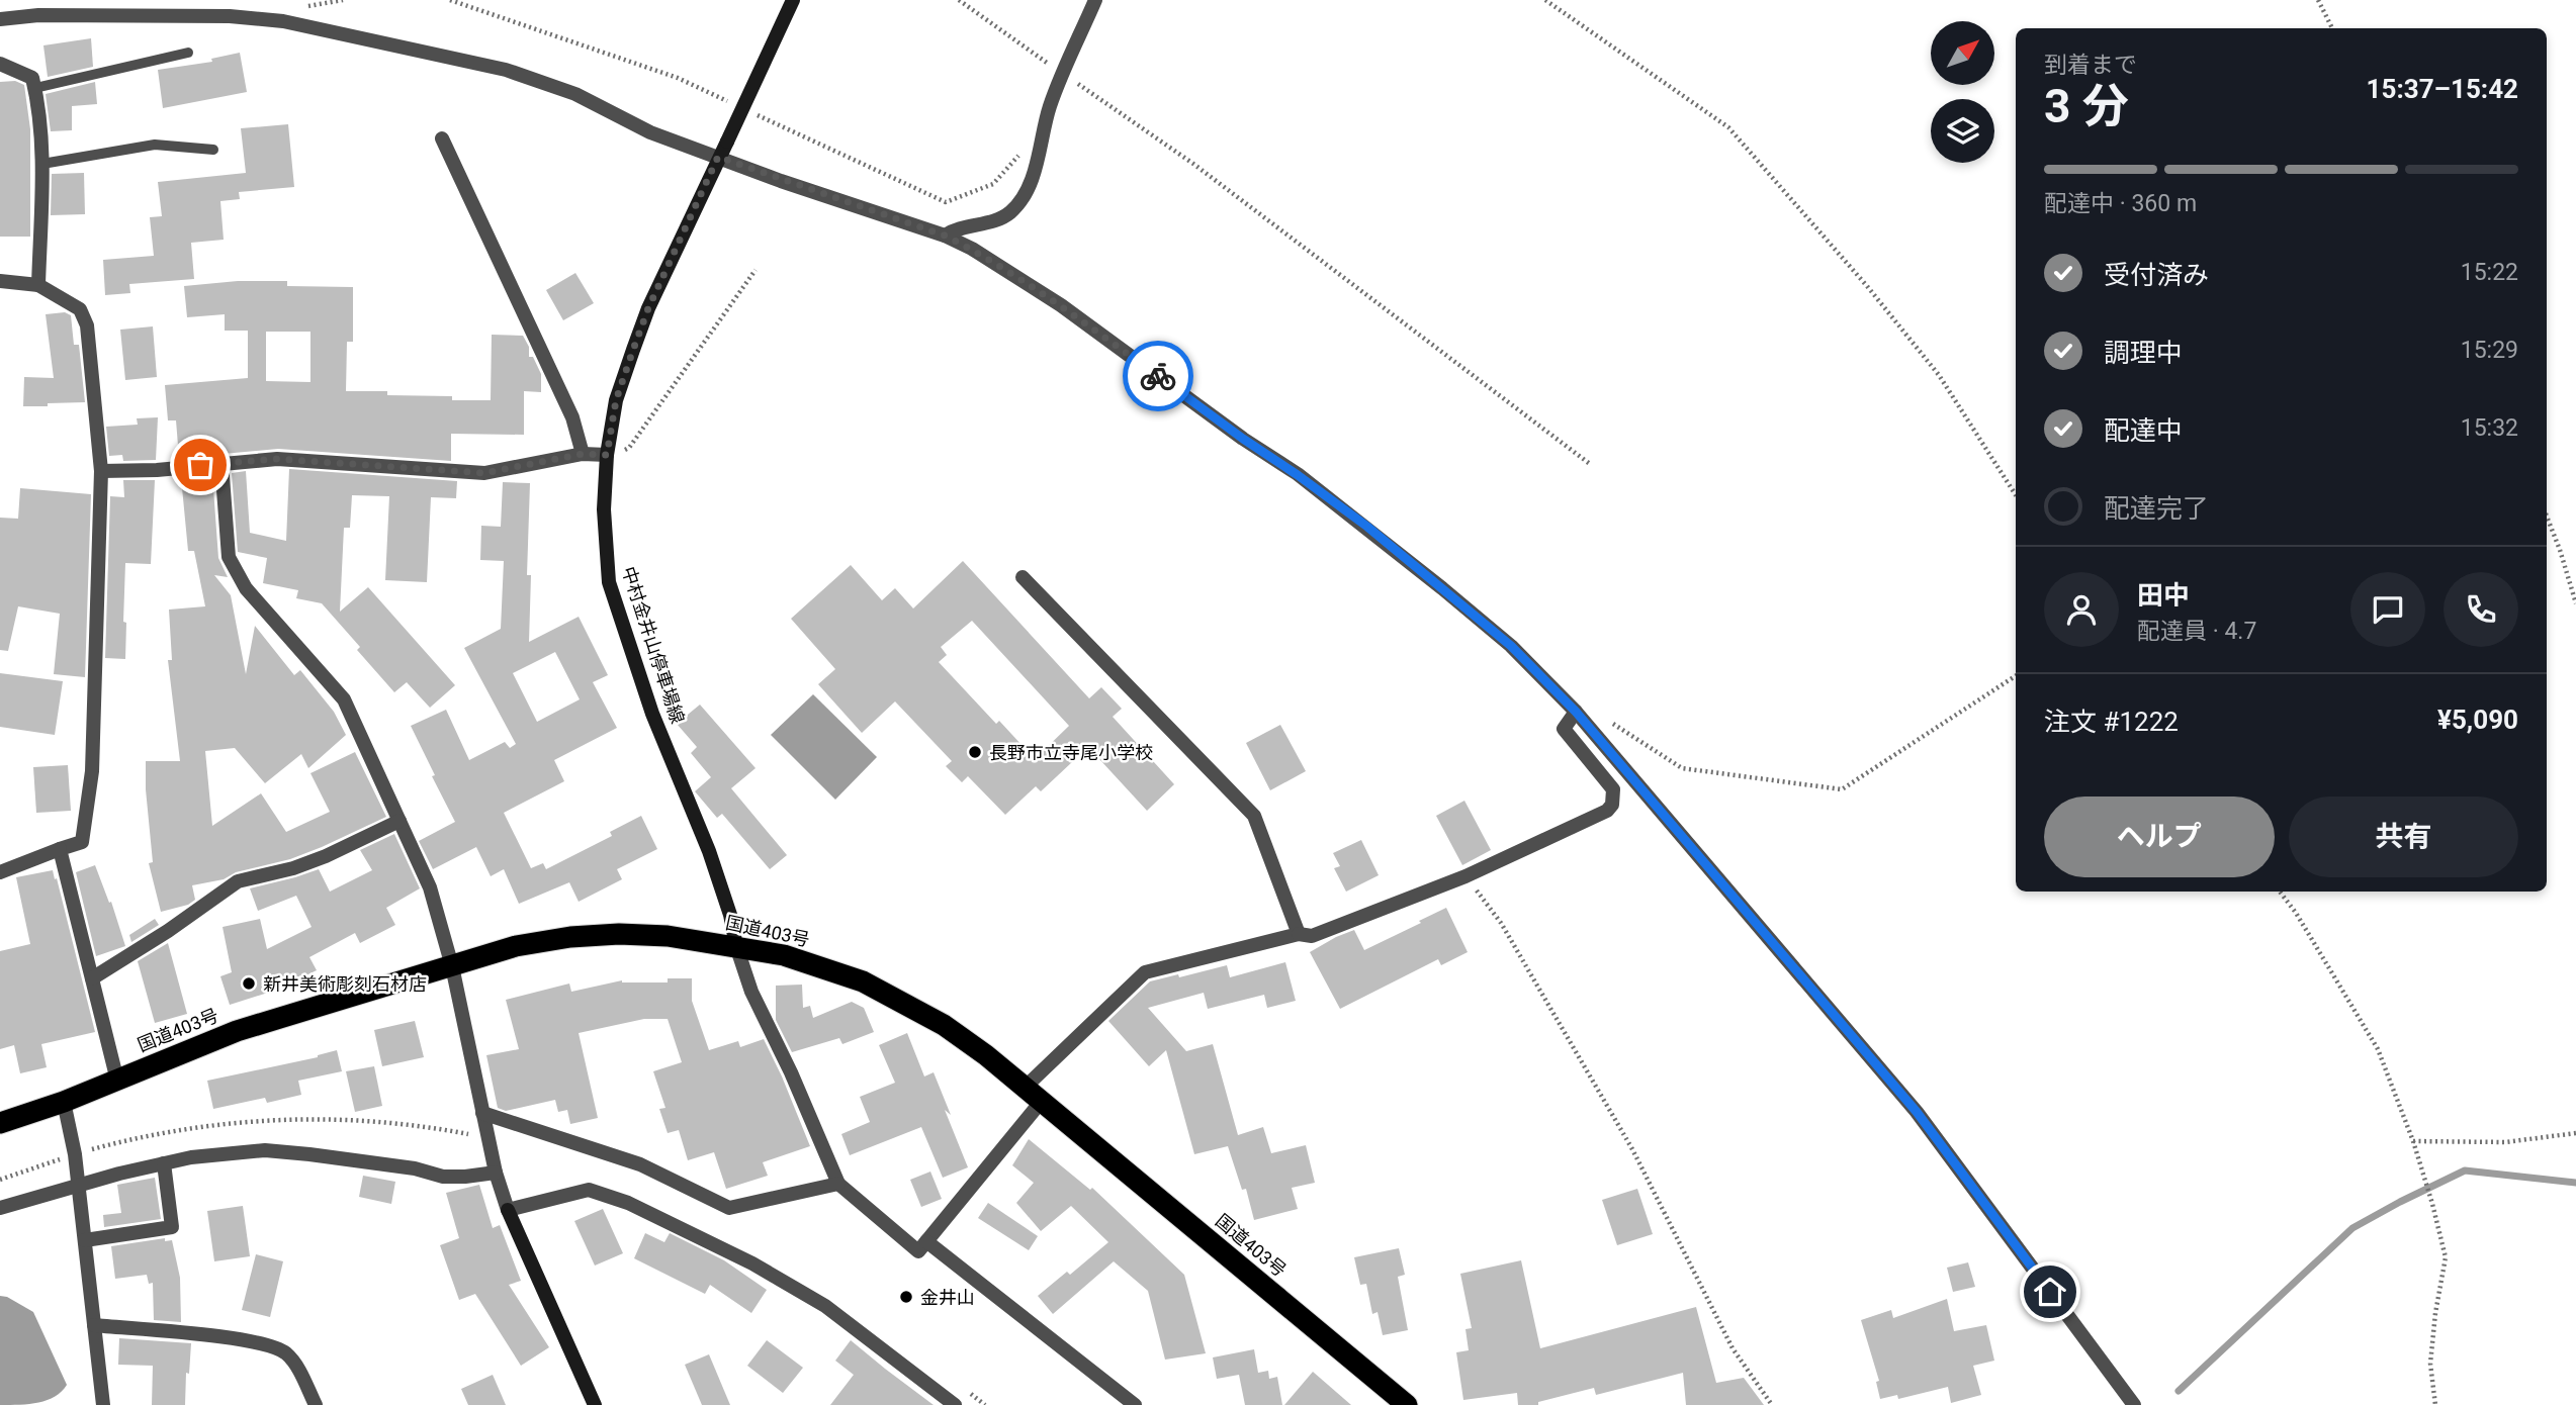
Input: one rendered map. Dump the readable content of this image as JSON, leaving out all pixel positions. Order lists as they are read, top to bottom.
{
  "streets": {
    "highway": ["国道403号"],
    "main road": ["中村金井山停車場線"]
  },
  "crossings": [
    ["中村金井山停車場線", "国道403号"]
  ],
  "places": ["長野市立寺尾小学校", "新井美術彫刻石材店", "金井山"],
  "north": "top right",
  "page": {
    "heading": ["3 分", "到着まで", "15:37–15:42"],
    "panel": [
      "田中",
      "配達員 · 4.7",
      "注文 #1222",
      "¥5,090"
    ],
    "bar": "配達中 · 360 m",
    "list": [
      ["受付済み", "15:22"],
      ["調理中", "15:29"],
      ["配達中", "15:32"],
      "配達完了"
    ],
    "buttons": ["ヘルプ", "共有"]
  }
}
